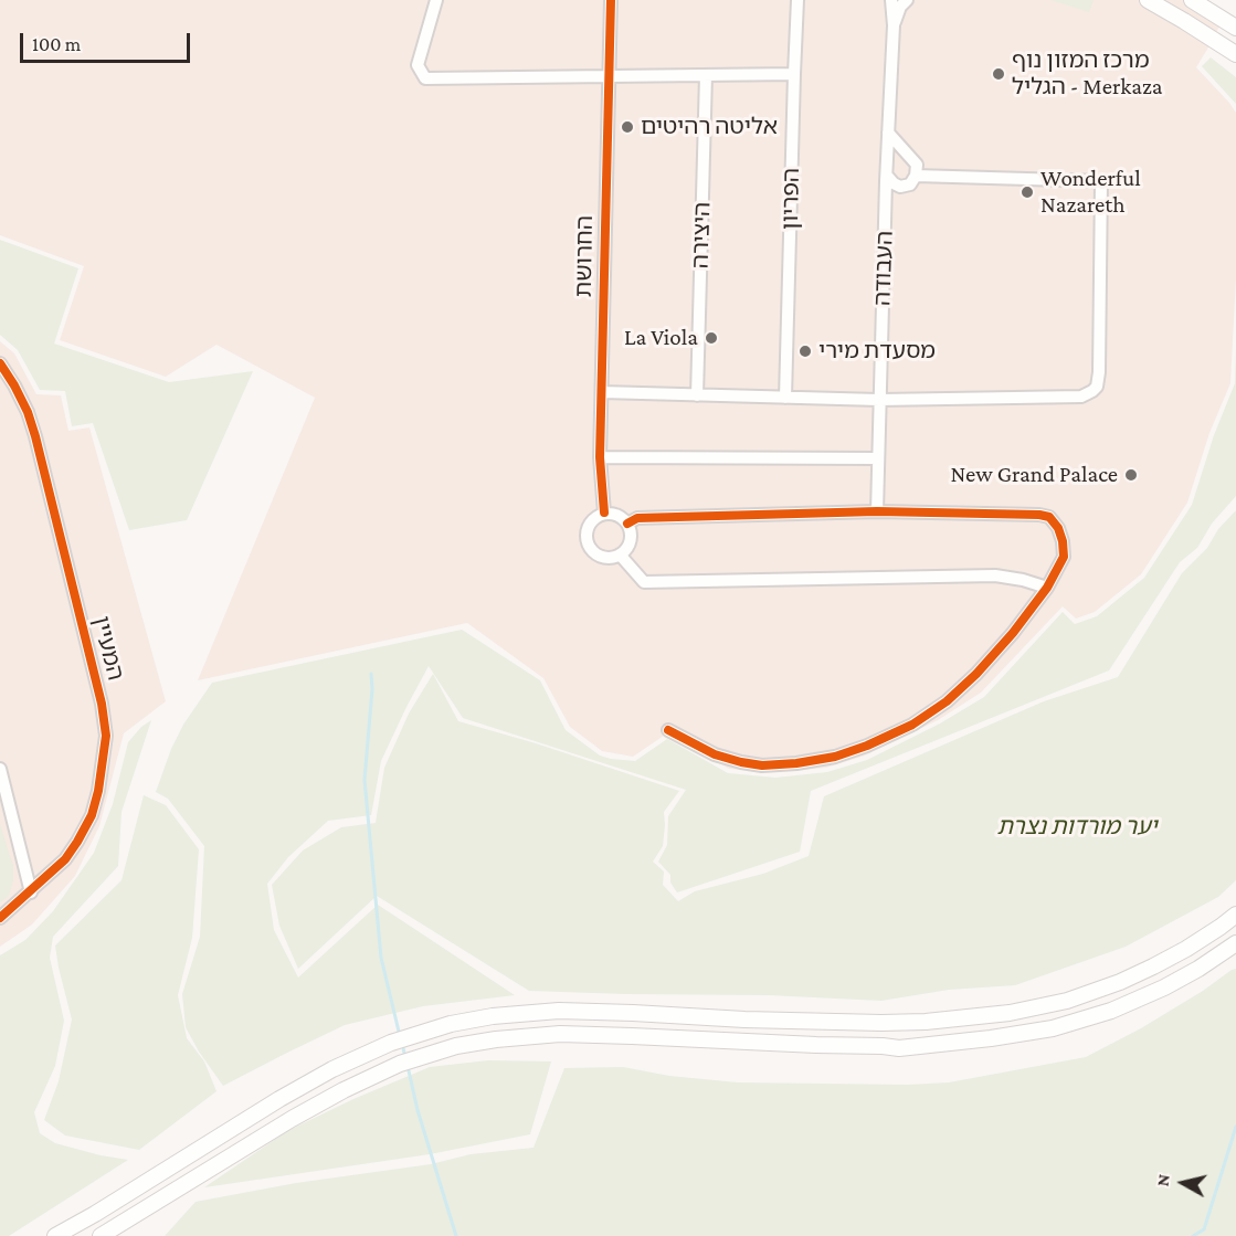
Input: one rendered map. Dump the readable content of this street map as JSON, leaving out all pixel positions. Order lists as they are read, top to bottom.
{
  "streets": {
    "street": [
      "הפריון",
      "היצירה",
      "החרושת",
      "העבודה",
      "המעיין"
    ]
  },
  "parks": ["יער מורדות נצרת"],
  "places": [
    "מרכז המזון נוף הגליל - Merkaza",
    "אליטה רהיטים",
    "Wonderful Nazareth",
    "La Viola",
    "מסעדת מירי",
    "New Grand Palace"
  ],
  "scale_bar": "100 m",
  "north": "left"
}
